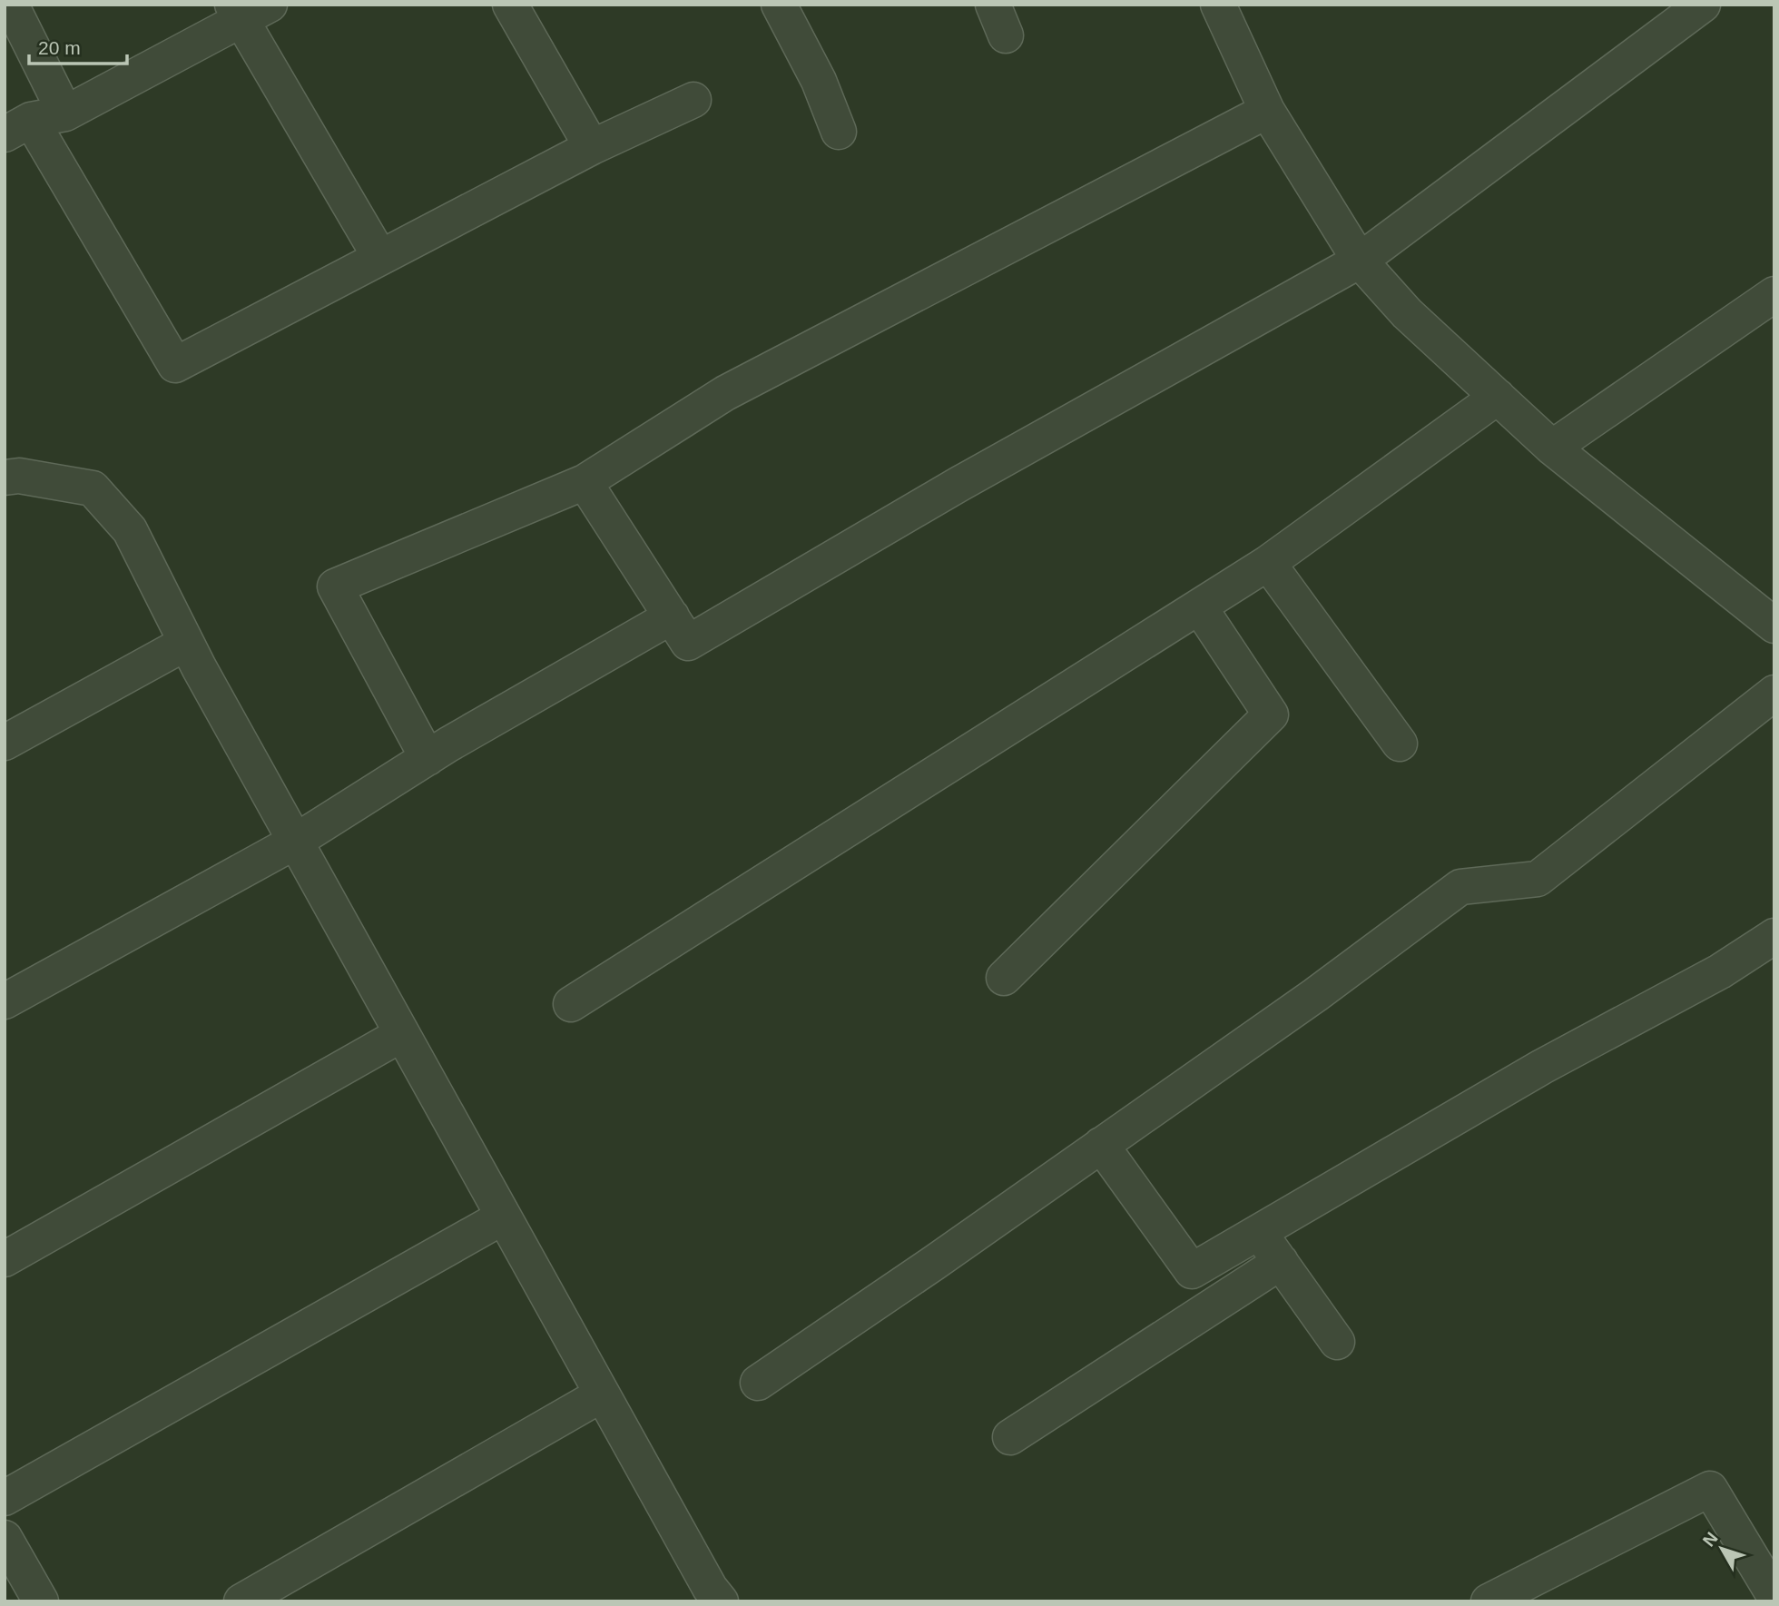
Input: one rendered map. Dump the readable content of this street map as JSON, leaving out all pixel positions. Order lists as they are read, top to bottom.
{
  "scale_bar": "20 m",
  "north": "top left"
}
